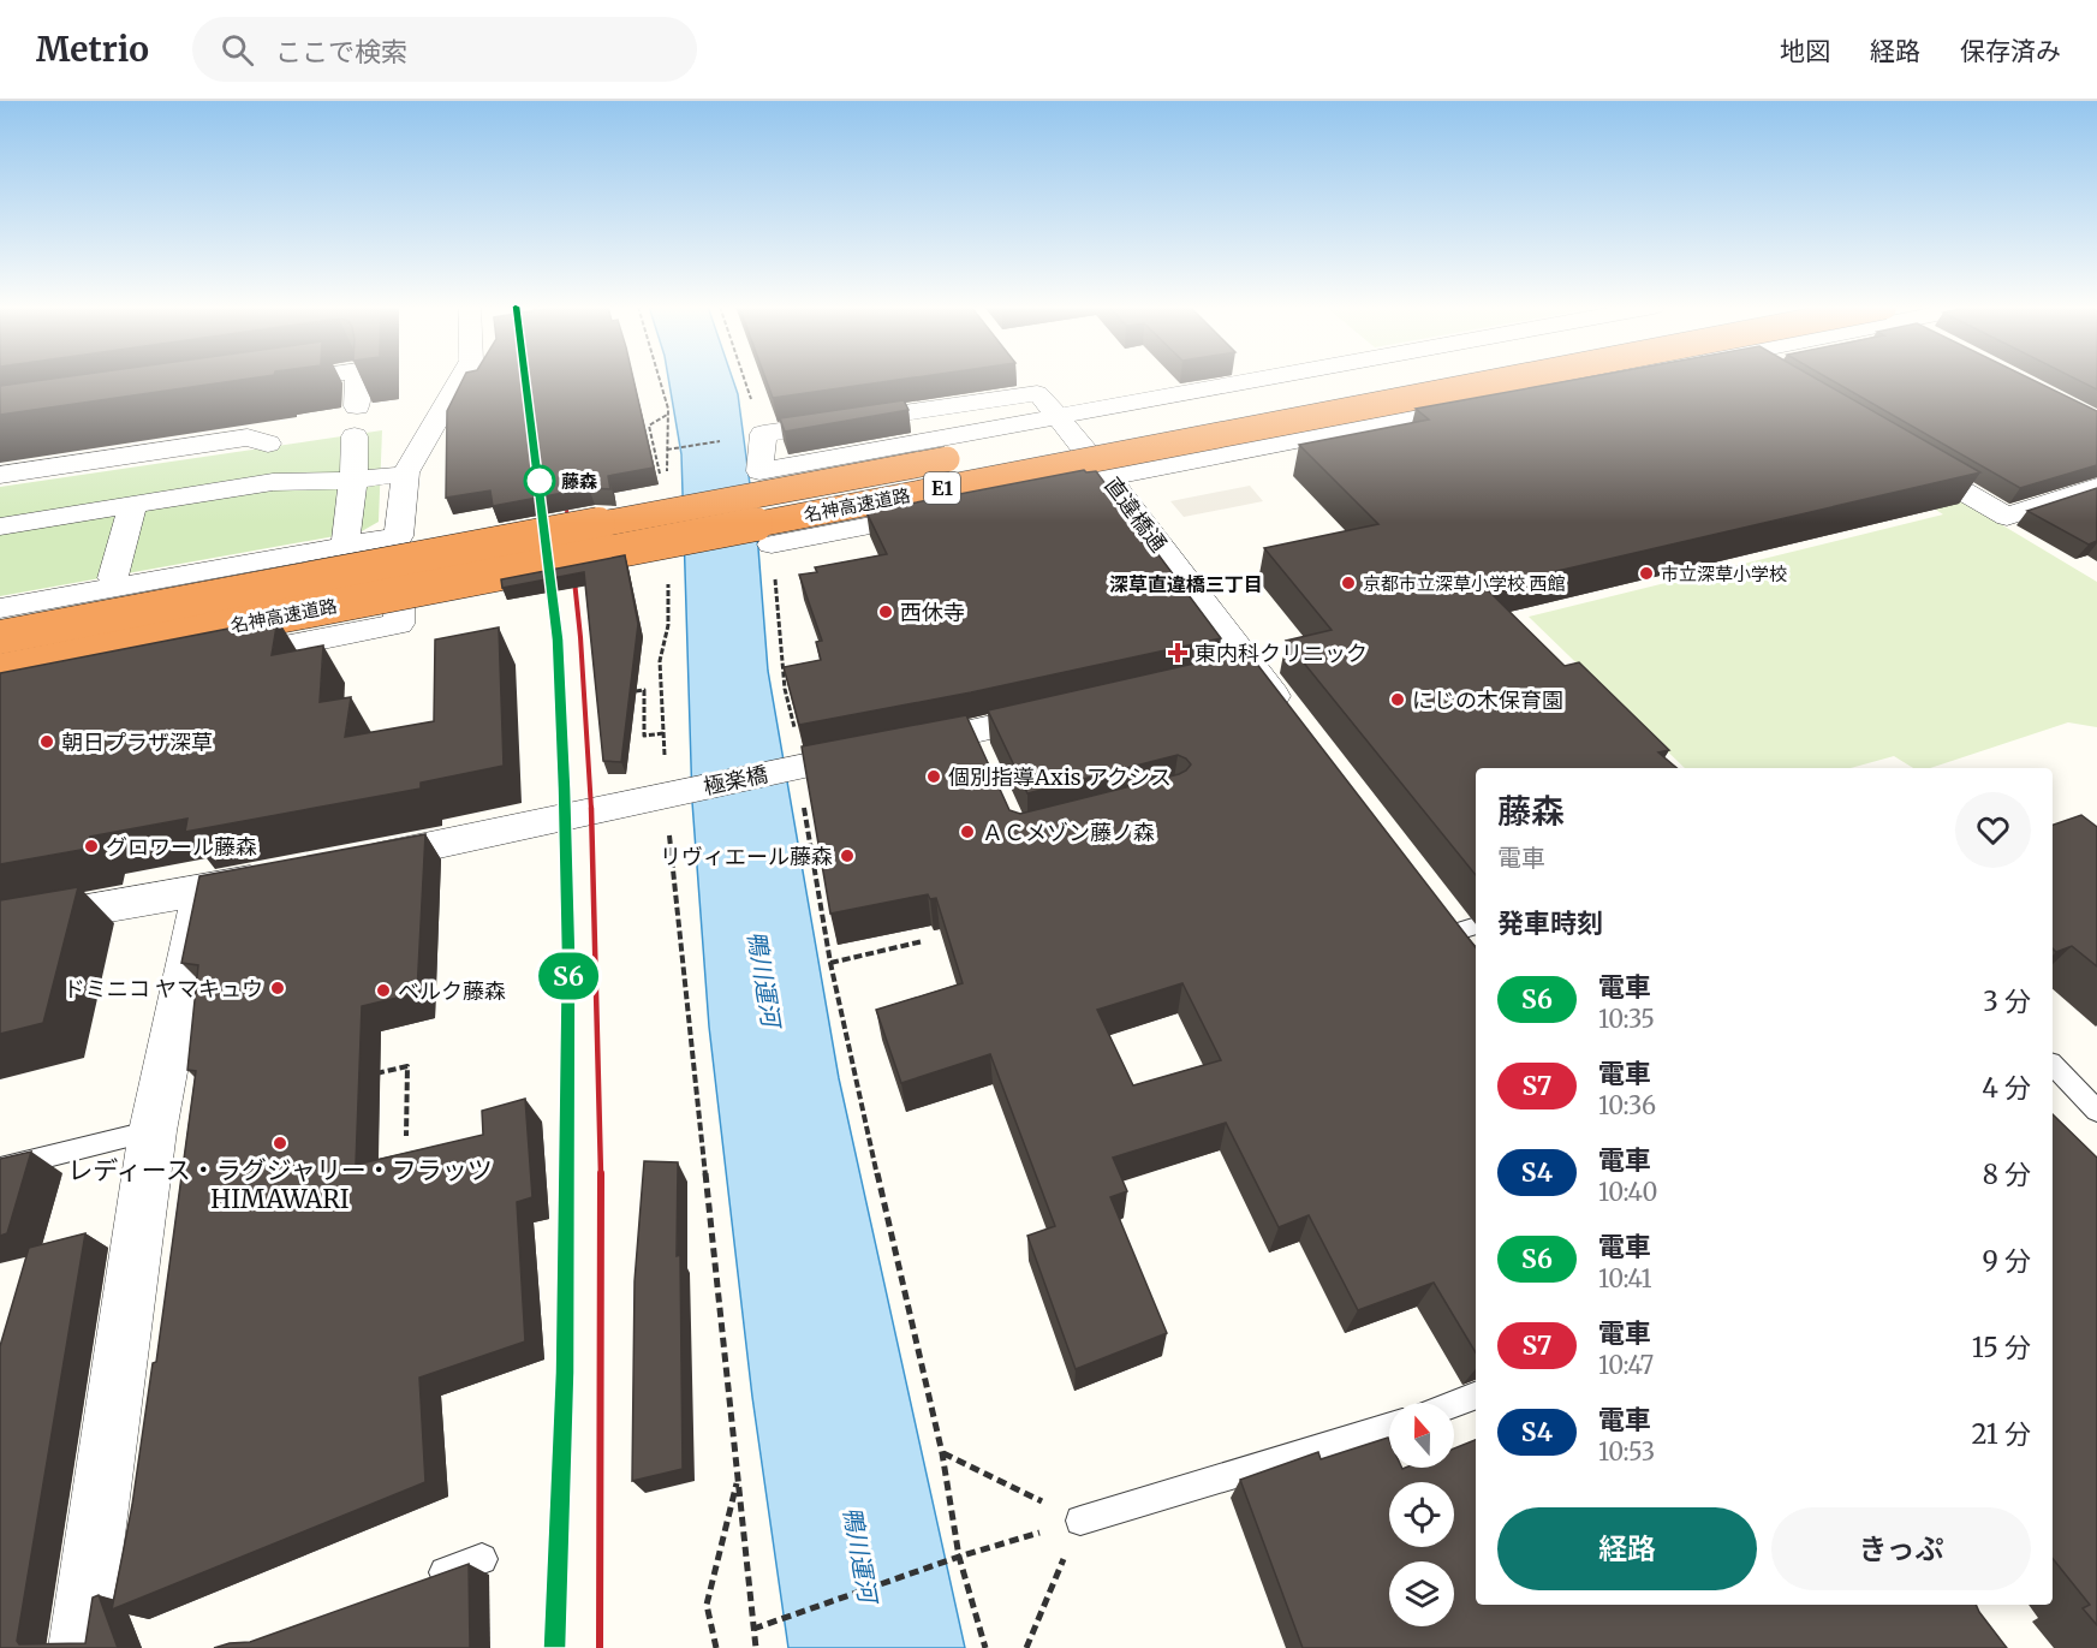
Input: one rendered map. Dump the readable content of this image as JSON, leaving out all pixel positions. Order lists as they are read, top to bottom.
{
  "streets": {
    "highway": ["E1", "名神高速道路"],
    "street": ["直違橋通", "極楽橋"]
  },
  "districts": ["深草直違橋三丁目"],
  "water": ["鴨川運河"],
  "places": {
    "other": [
      "藤森",
      "市立深草小学校",
      "京都市立深草小学校 西館",
      "西休寺",
      "にじの木保育園",
      "朝日プラザ深草",
      "個別指導Axis アクシス",
      "ＡＣメゾン藤ノ森",
      "グロワール藤森",
      "リヴィエール藤森",
      "ドミニコ ヤマキュウ",
      "ベルク藤森",
      "レディース・ラグジャリー・フラッツ HIMAWARI"
    ],
    "health": ["東内科クリニック"]
  },
  "north": "top",
  "page": {
    "header": "Metrio",
    "search": "ここで検索",
    "nav": ["地図", "経路", "保存済み"],
    "on_map": "S6",
    "heading": [
      ["藤森", "電車"],
      "発車時刻"
    ],
    "list": [
      {
        "mark": "S6",
        "name": "電車",
        "note": "10:35",
        "value": "3 分"
      },
      {
        "mark": "S7",
        "name": "電車",
        "note": "10:36",
        "value": "4 分"
      },
      {
        "mark": "S4",
        "name": "電車",
        "note": "10:40",
        "value": "8 分"
      },
      {
        "mark": "S6",
        "name": "電車",
        "note": "10:41",
        "value": "9 分"
      },
      {
        "mark": "S7",
        "name": "電車",
        "note": "10:47",
        "value": "15 分"
      },
      {
        "mark": "S4",
        "name": "電車",
        "note": "10:53",
        "value": "21 分"
      }
    ],
    "buttons": ["経路", "きっぷ"]
  }
}
